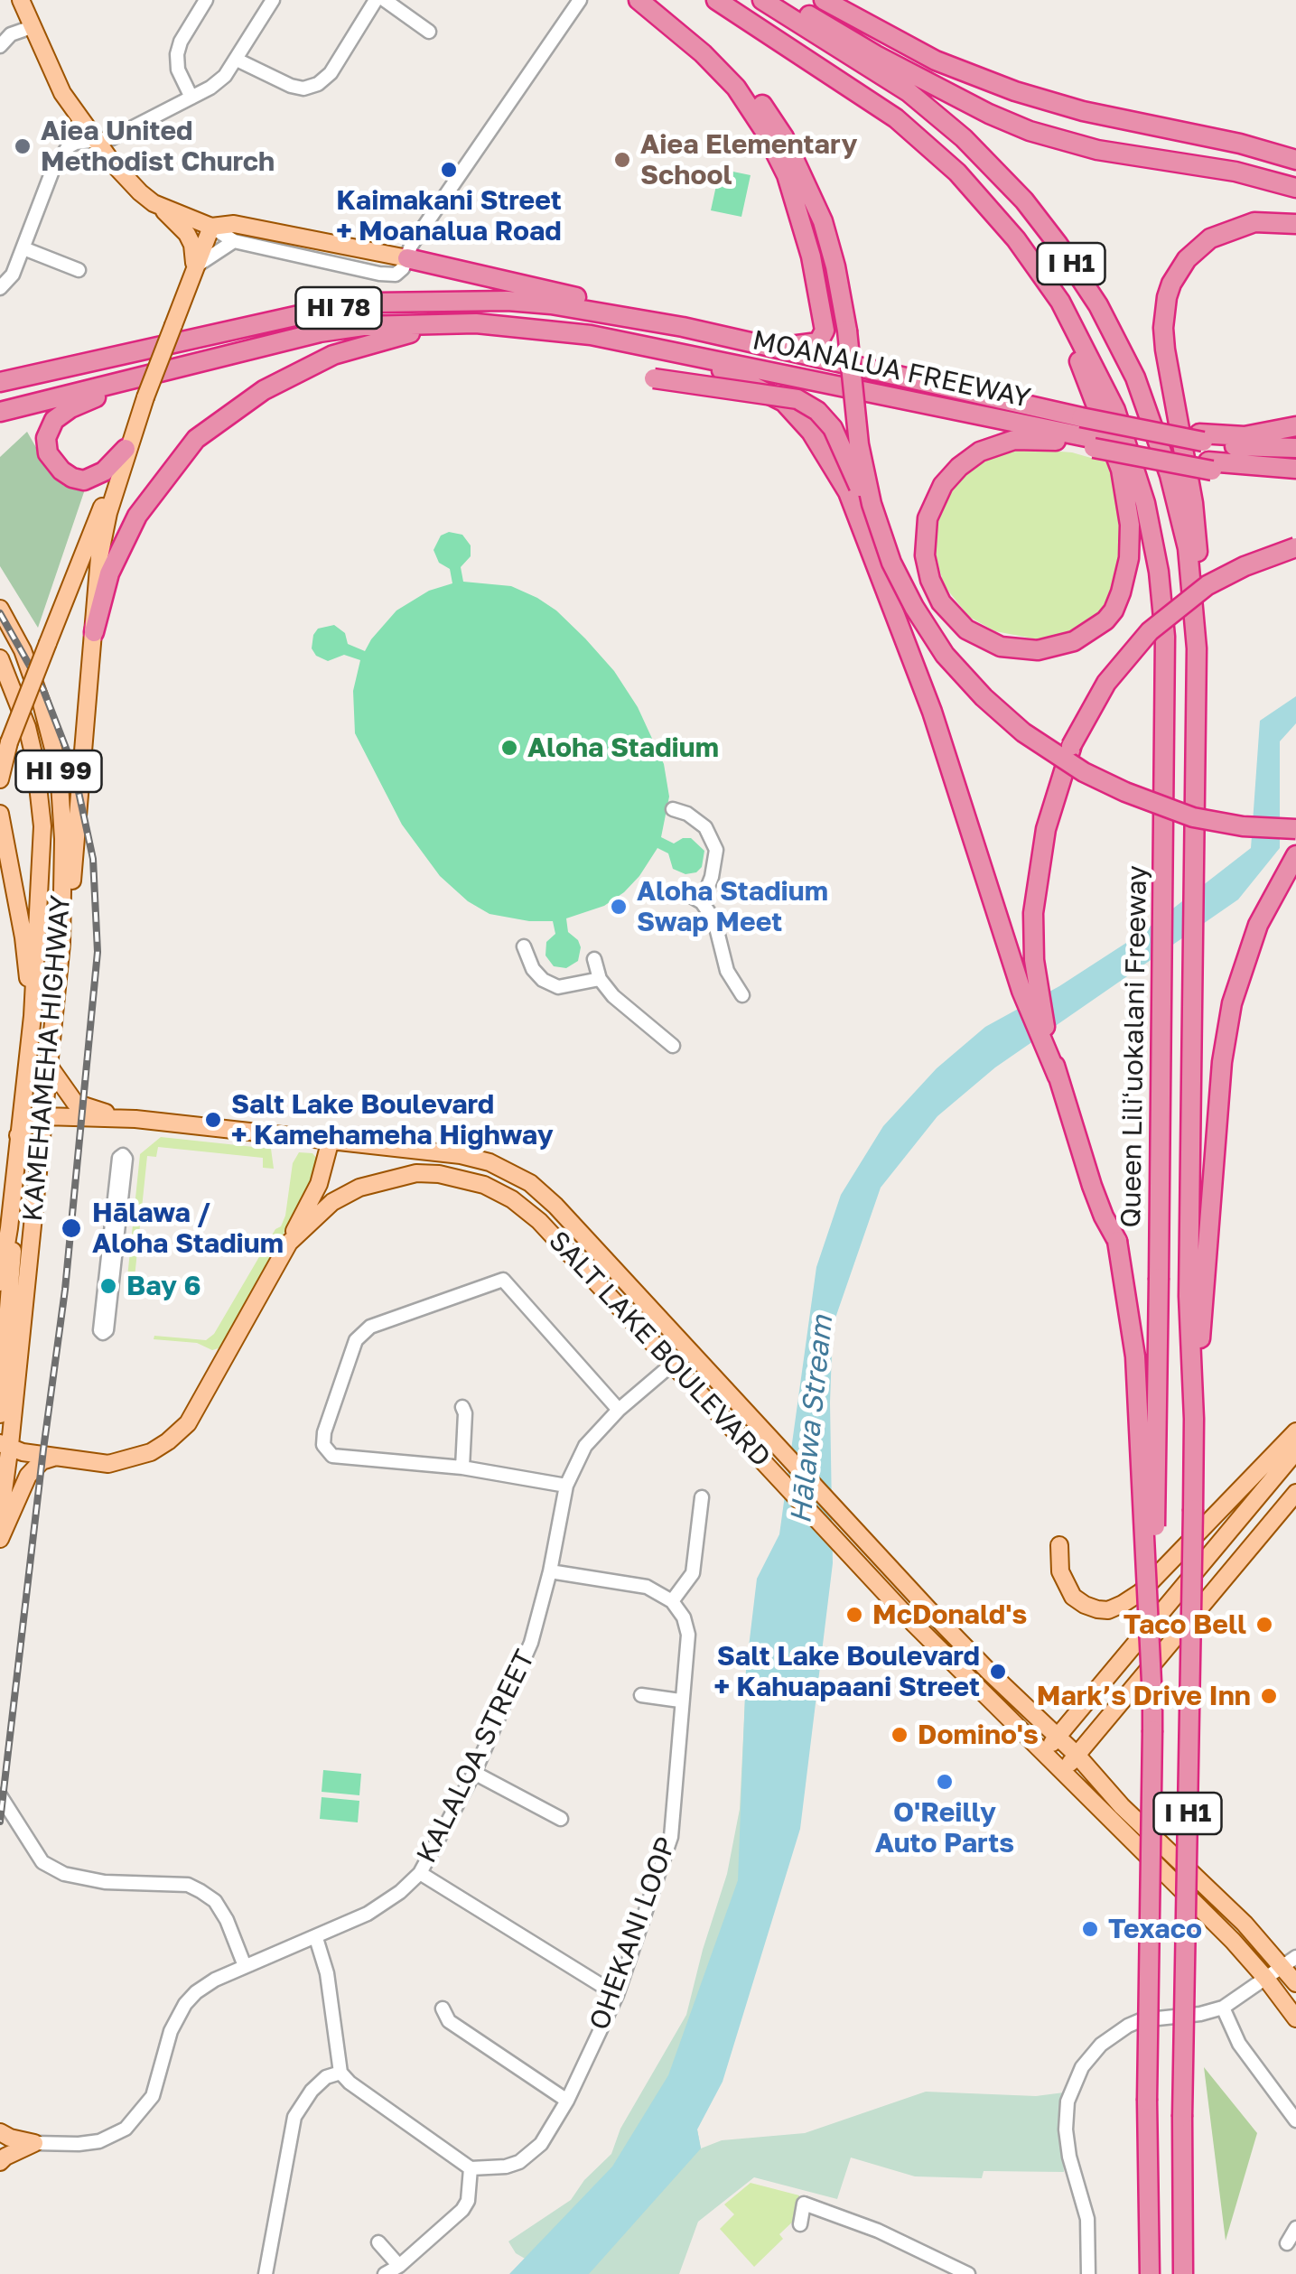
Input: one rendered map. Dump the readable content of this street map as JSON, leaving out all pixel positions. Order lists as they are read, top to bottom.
{
  "streets": {
    "highway": [
      "I H1",
      "HI 78",
      "MOANALUA FREEWAY",
      "Queen Liliʻuokalani Freeway"
    ],
    "main road": ["HI 99", "KAMEHAMEHA HIGHWAY", "SALT LAKE BOULEVARD"],
    "street": ["KALALOA STREET", "OHEKANI LOOP"]
  },
  "crossings": [
    ["HI 78", "MOANALUA FREEWAY"],
    ["KAMEHAMEHA HIGHWAY", "SALT LAKE BOULEVARD"],
    ["SALT LAKE BOULEVARD", "KALALOA STREET"]
  ],
  "water": ["Hālawa Stream"],
  "places": [
    "Aiea United Methodist Church",
    "Aiea Elementary School",
    "Kaimakani Street + Moanalua Road",
    "Aloha Stadium",
    "Aloha Stadium Swap Meet",
    "Salt Lake Boulevard + Kamehameha Highway",
    "Hālawa / Aloha Stadium",
    "Bay 6",
    "McDonald's",
    "Taco Bell",
    "Salt Lake Boulevard + Kahuapaani Street",
    "Mark’s Drive Inn",
    "Domino's",
    "O'Reilly Auto Parts",
    "Texaco"
  ]
}
